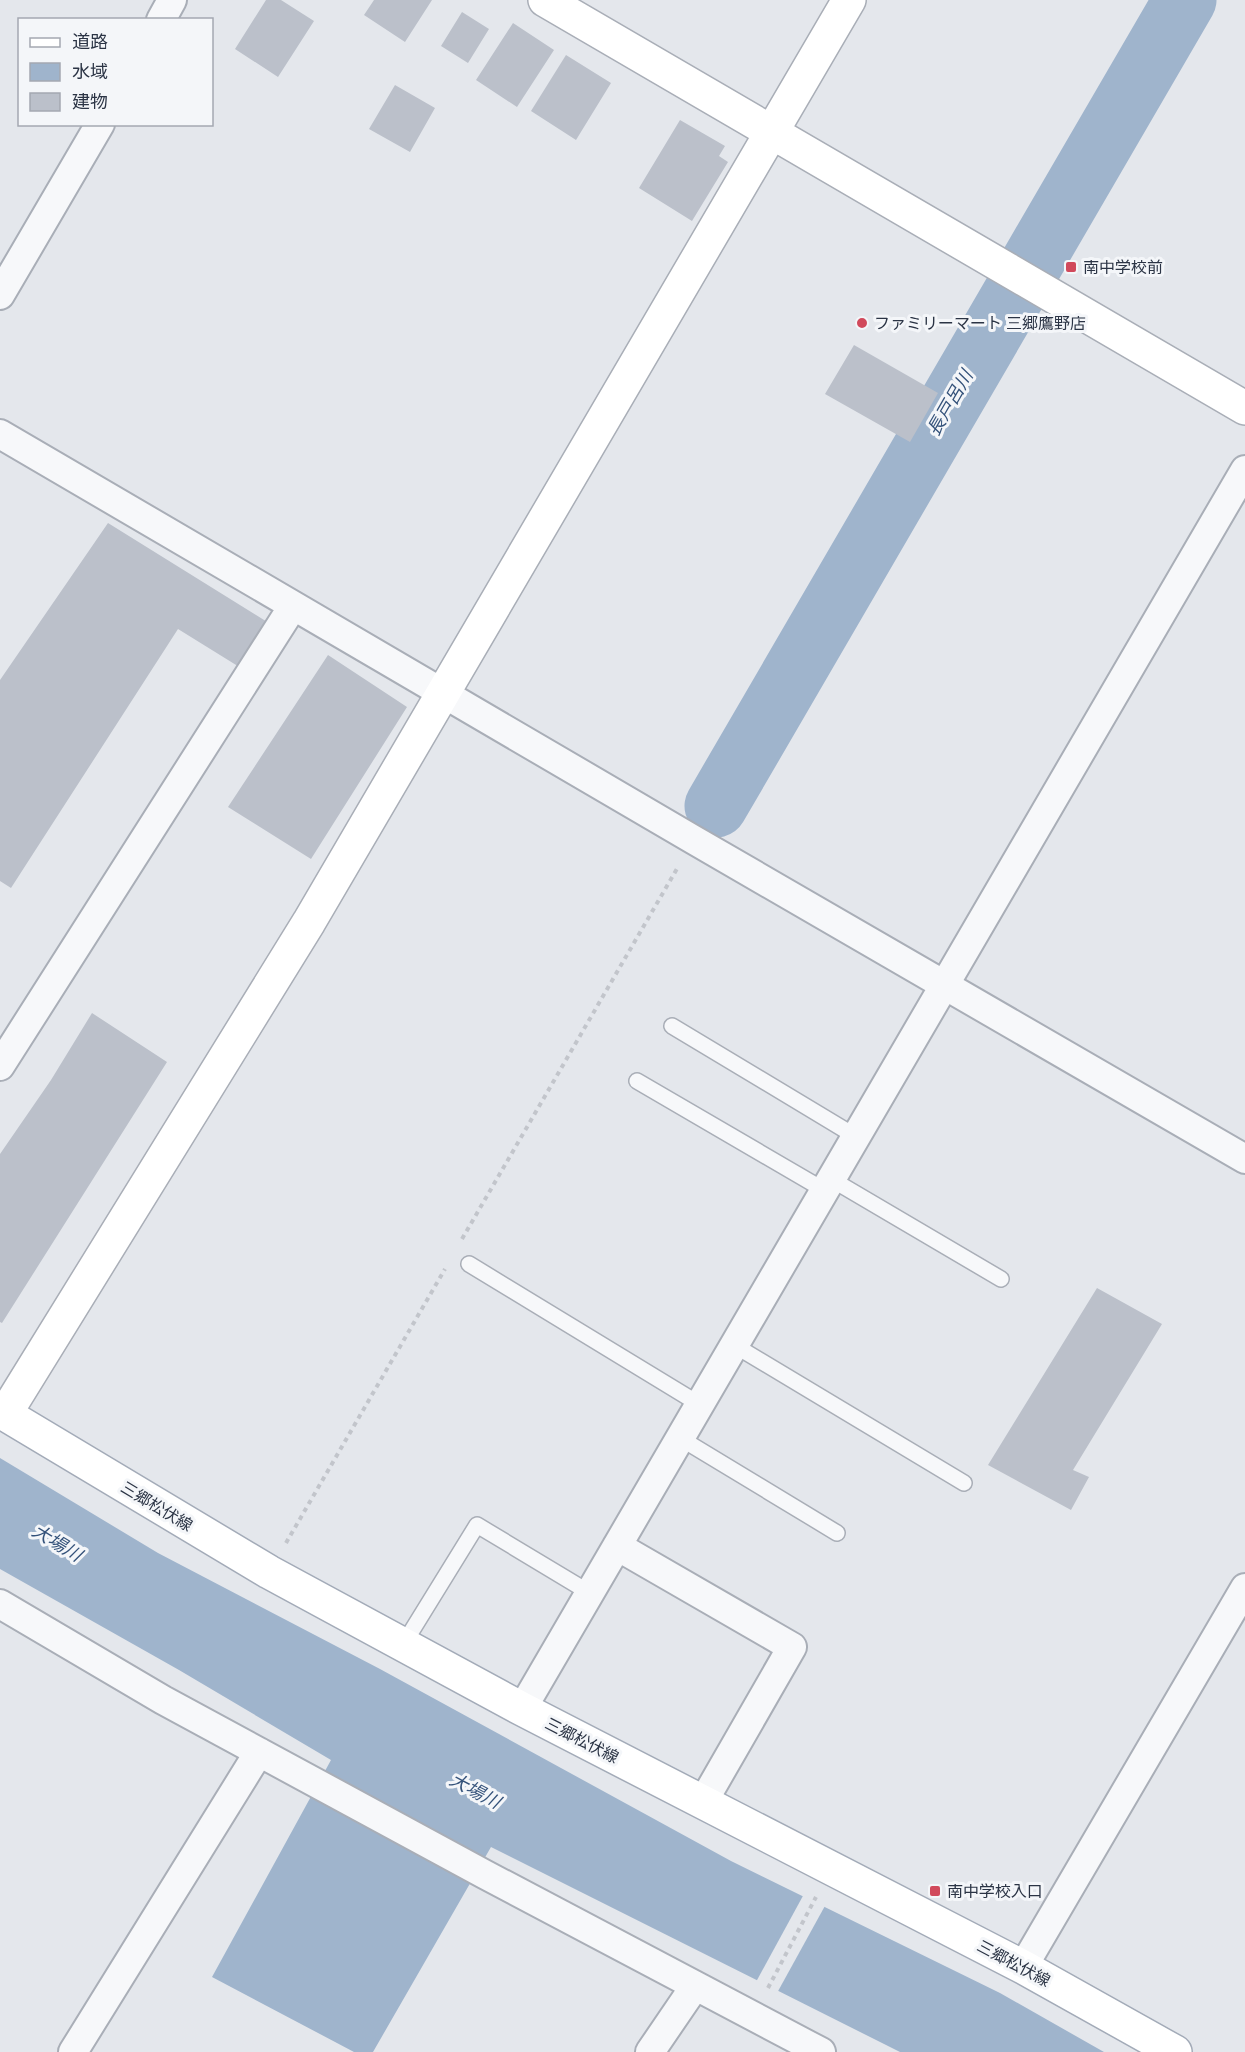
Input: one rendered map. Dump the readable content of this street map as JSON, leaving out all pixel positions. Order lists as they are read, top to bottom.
{
  "streets": {
    "street": ["三郷松伏線"]
  },
  "water": ["長戸呂川", "大場川"],
  "places": {
    "transit": ["南中学校前", "南中学校入口"],
    "other": ["ファミリーマート 三郷鷹野店"]
  },
  "legend": ["道路", "水域", "建物"]
}
